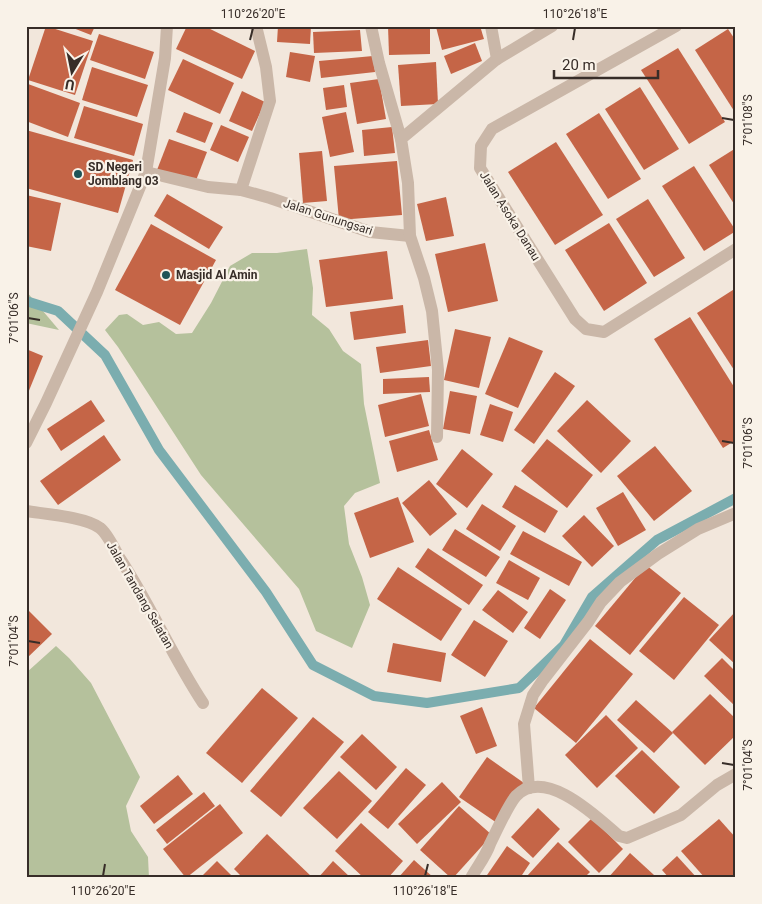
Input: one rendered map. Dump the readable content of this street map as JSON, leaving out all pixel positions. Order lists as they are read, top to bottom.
{
  "streets": {
    "street": ["Jalan Asoka Danau", "Jalan Gunungsari", "Jalan Tandang Selatan"]
  },
  "places": ["SD Negeri Jomblang 03", "Masjid Al Amin"],
  "scale_bar": "20 m",
  "north": "bottom",
  "coordinates": [
    "110°26'20\"E",
    "110°26'18\"E",
    "7°01'08\"S",
    "7°01'06\"S",
    "7°01'04\"S"
  ]
}
